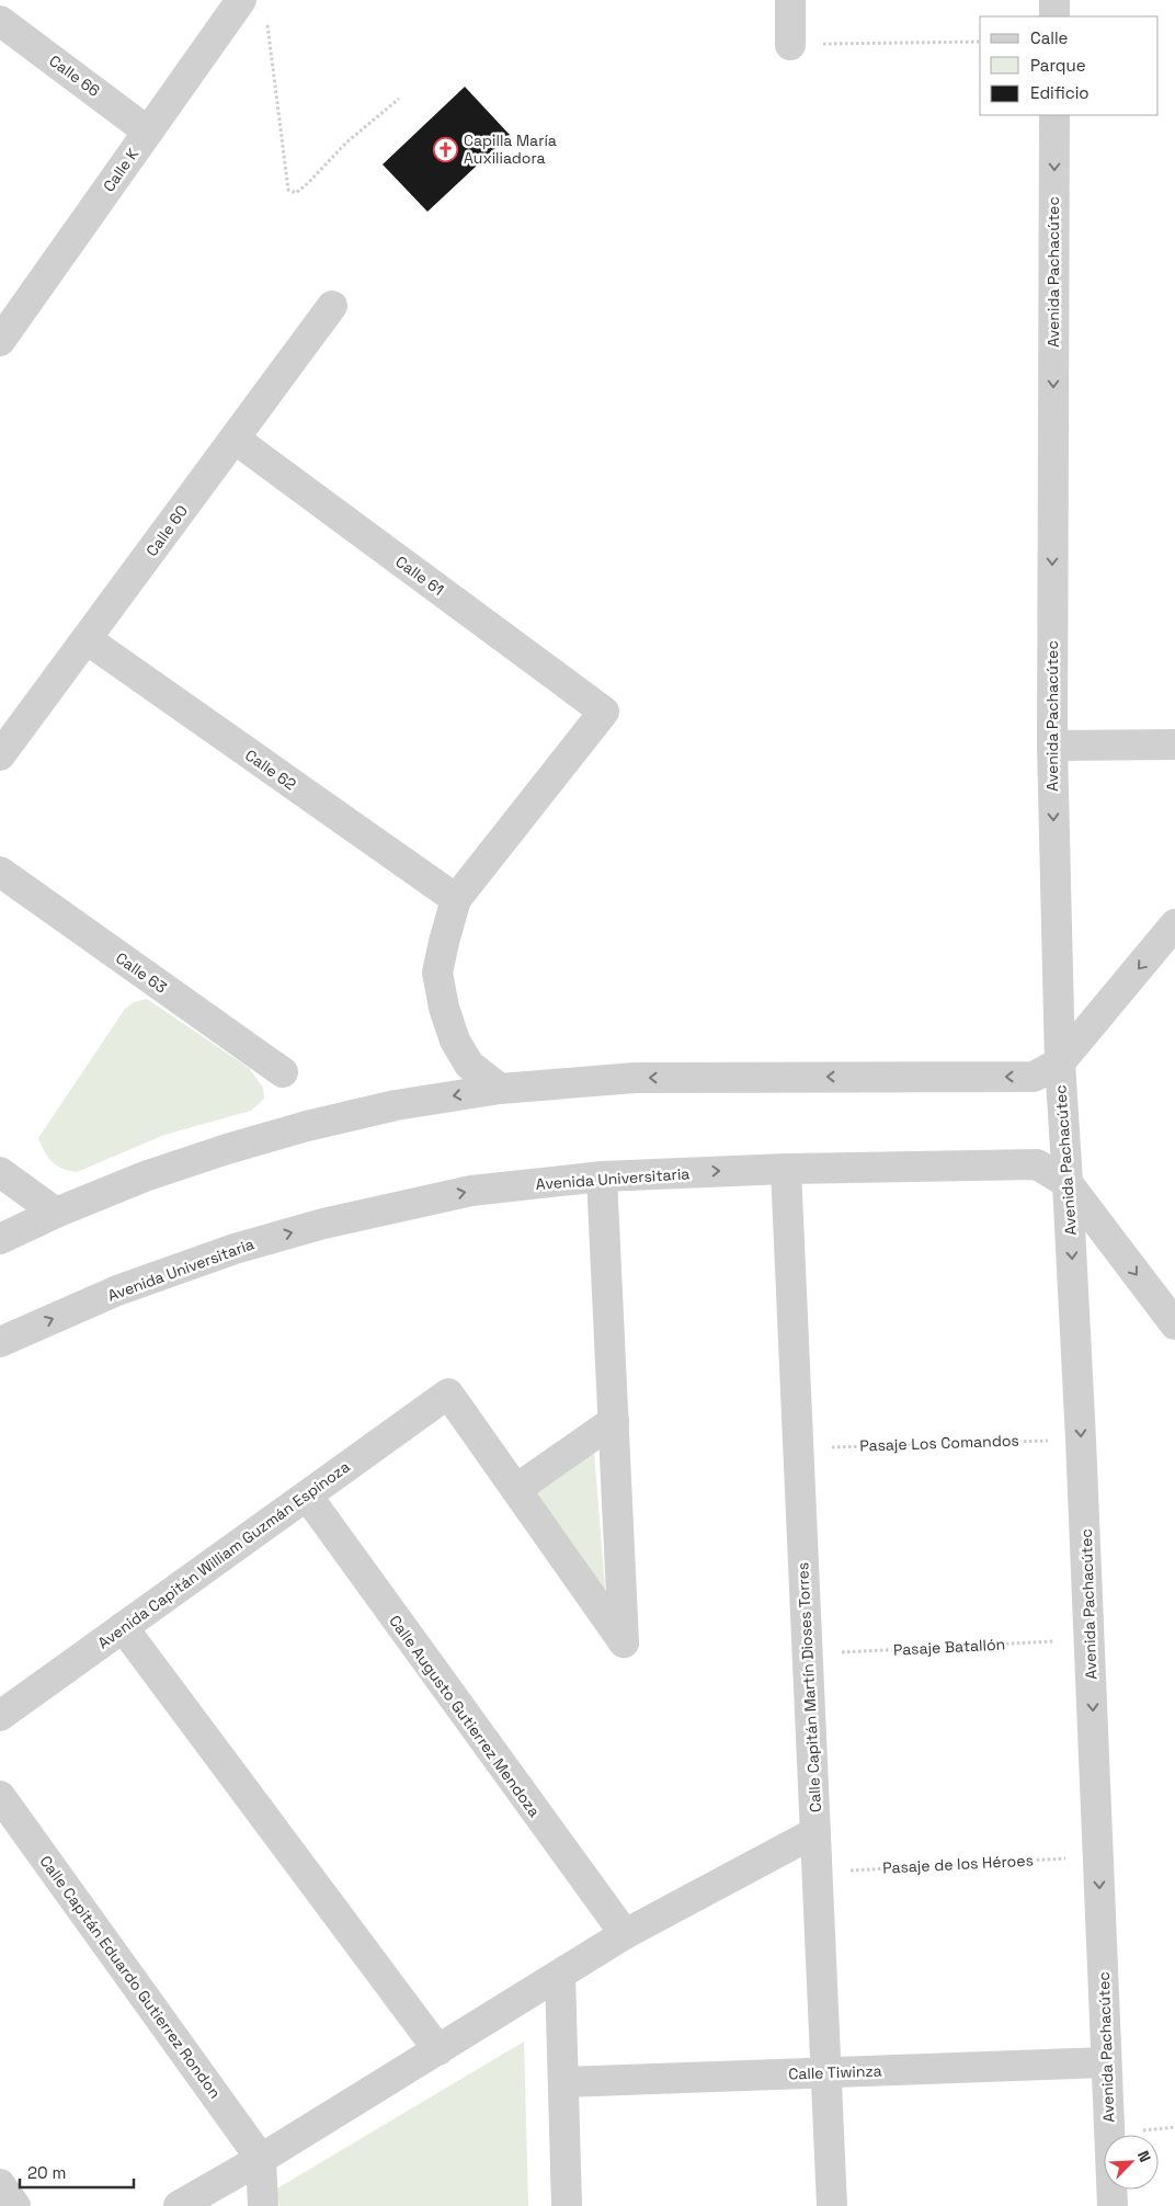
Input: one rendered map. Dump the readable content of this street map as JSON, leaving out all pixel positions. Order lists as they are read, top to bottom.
{
  "streets": {
    "street": [
      "Calle 66",
      "Calle K",
      "Avenida Pachacútec",
      "Calle 60",
      "Calle 61",
      "Calle 62",
      "Calle 63",
      "Avenida Universitaria",
      "Avenida Capitán William Guzmán Espinoza",
      "Calle Capitán Martín Dioses Torres",
      "Calle Augusto Gutierrez Mendoza",
      "Calle Capitán Eduardo Gutierrez Rondon",
      "Calle Tiwinza"
    ],
    "path": ["Pasaje Los Comandos", "Pasaje Batallón", "Pasaje de los Héroes"]
  },
  "crossings": [
    ["Calle 66", "Calle K"],
    ["Avenida Pachacútec", "Avenida Universitaria"],
    ["Avenida Pachacútec", "Pasaje Los Comandos"],
    ["Avenida Pachacútec", "Pasaje Batallón"],
    ["Avenida Pachacútec", "Pasaje de los Héroes"],
    ["Avenida Pachacútec", "Calle Tiwinza"],
    ["Calle 60", "Calle 61"],
    ["Calle 60", "Calle 62"],
    ["Calle 61", "Calle 62"],
    ["Avenida Universitaria", "Calle Capitán Martín Dioses Torres"],
    ["Pasaje Los Comandos", "Calle Capitán Martín Dioses Torres"],
    ["Avenida Capitán William Guzmán Espinoza", "Calle Augusto Gutierrez Mendoza"],
    ["Pasaje Batallón", "Calle Capitán Martín Dioses Torres"],
    ["Calle Capitán Martín Dioses Torres", "Pasaje de los Héroes"],
    ["Calle Capitán Martín Dioses Torres", "Calle Tiwinza"]
  ],
  "one_way": ["Avenida Pachacútec"],
  "places": {
    "church": ["Capilla María Auxiliadora"]
  },
  "legend": ["Calle", "Parque", "Edificio"],
  "scale_bar": "20 m",
  "north": "top right"
}
